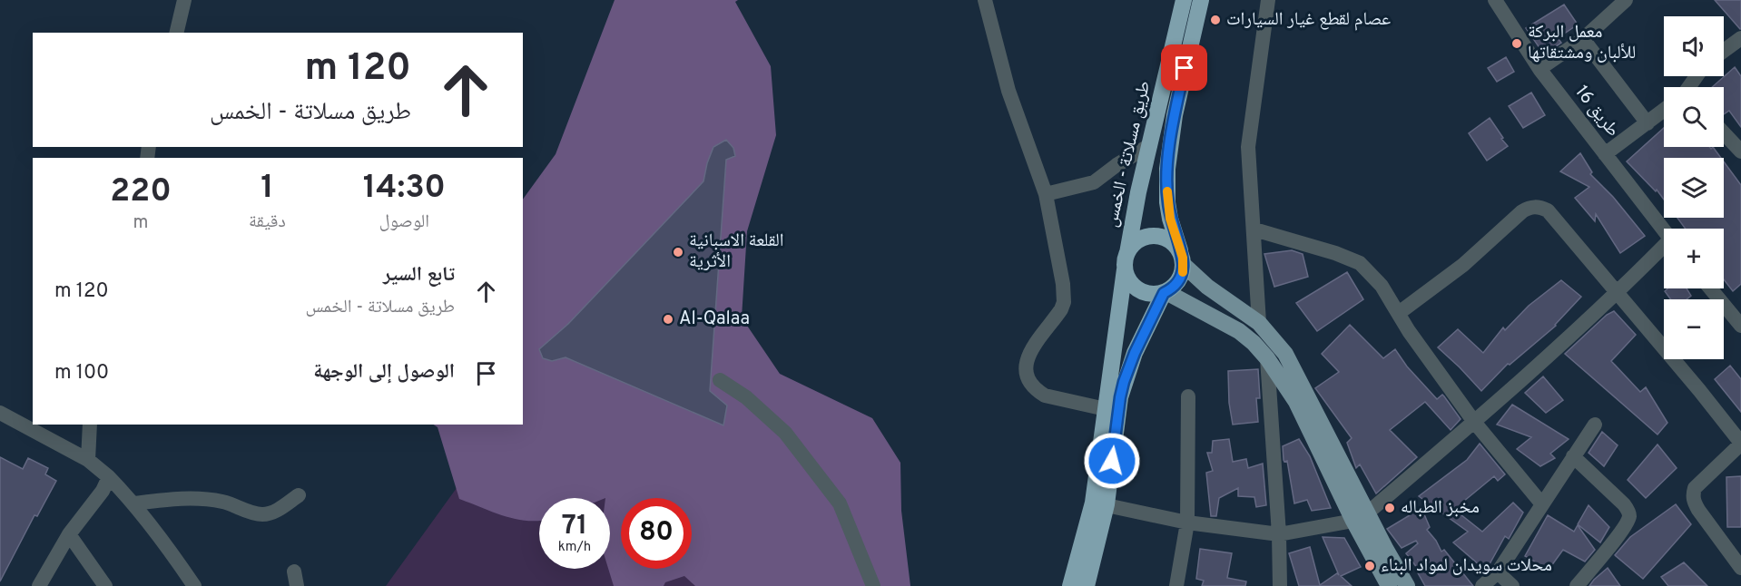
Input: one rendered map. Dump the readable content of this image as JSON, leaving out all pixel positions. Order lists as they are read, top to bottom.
{
  "streets": {
    "highway": ["طريق مسلاتة - الخمس"],
    "street": ["طريق 16"]
  },
  "places": [
    "عصام لقطع غيار السيارات",
    "معمل البركة للألبان ومشتقاتها",
    "القلعة الاسبانية الأثرية",
    "Al-Qalaa",
    "مخبز الطباله",
    "محلات سويدان لمواد البناء"
  ],
  "page": {
    "map_buttons": ["+", "−"],
    "turn": ["120 m", "طريق مسلاتة - الخمس"],
    "eta": [
      "14:30",
      "الوصول",
      "1",
      "دقيقة",
      "220",
      "m"
    ],
    "list": [
      {
        "name": "تابع السير",
        "note": "طريق مسلاتة - الخمس",
        "value": "120 m"
      },
      {
        "name": "الوصول إلى الوجهة",
        "value": "100 m"
      }
    ],
    "speed": "71 km/h",
    "limit": "80"
  }
}
